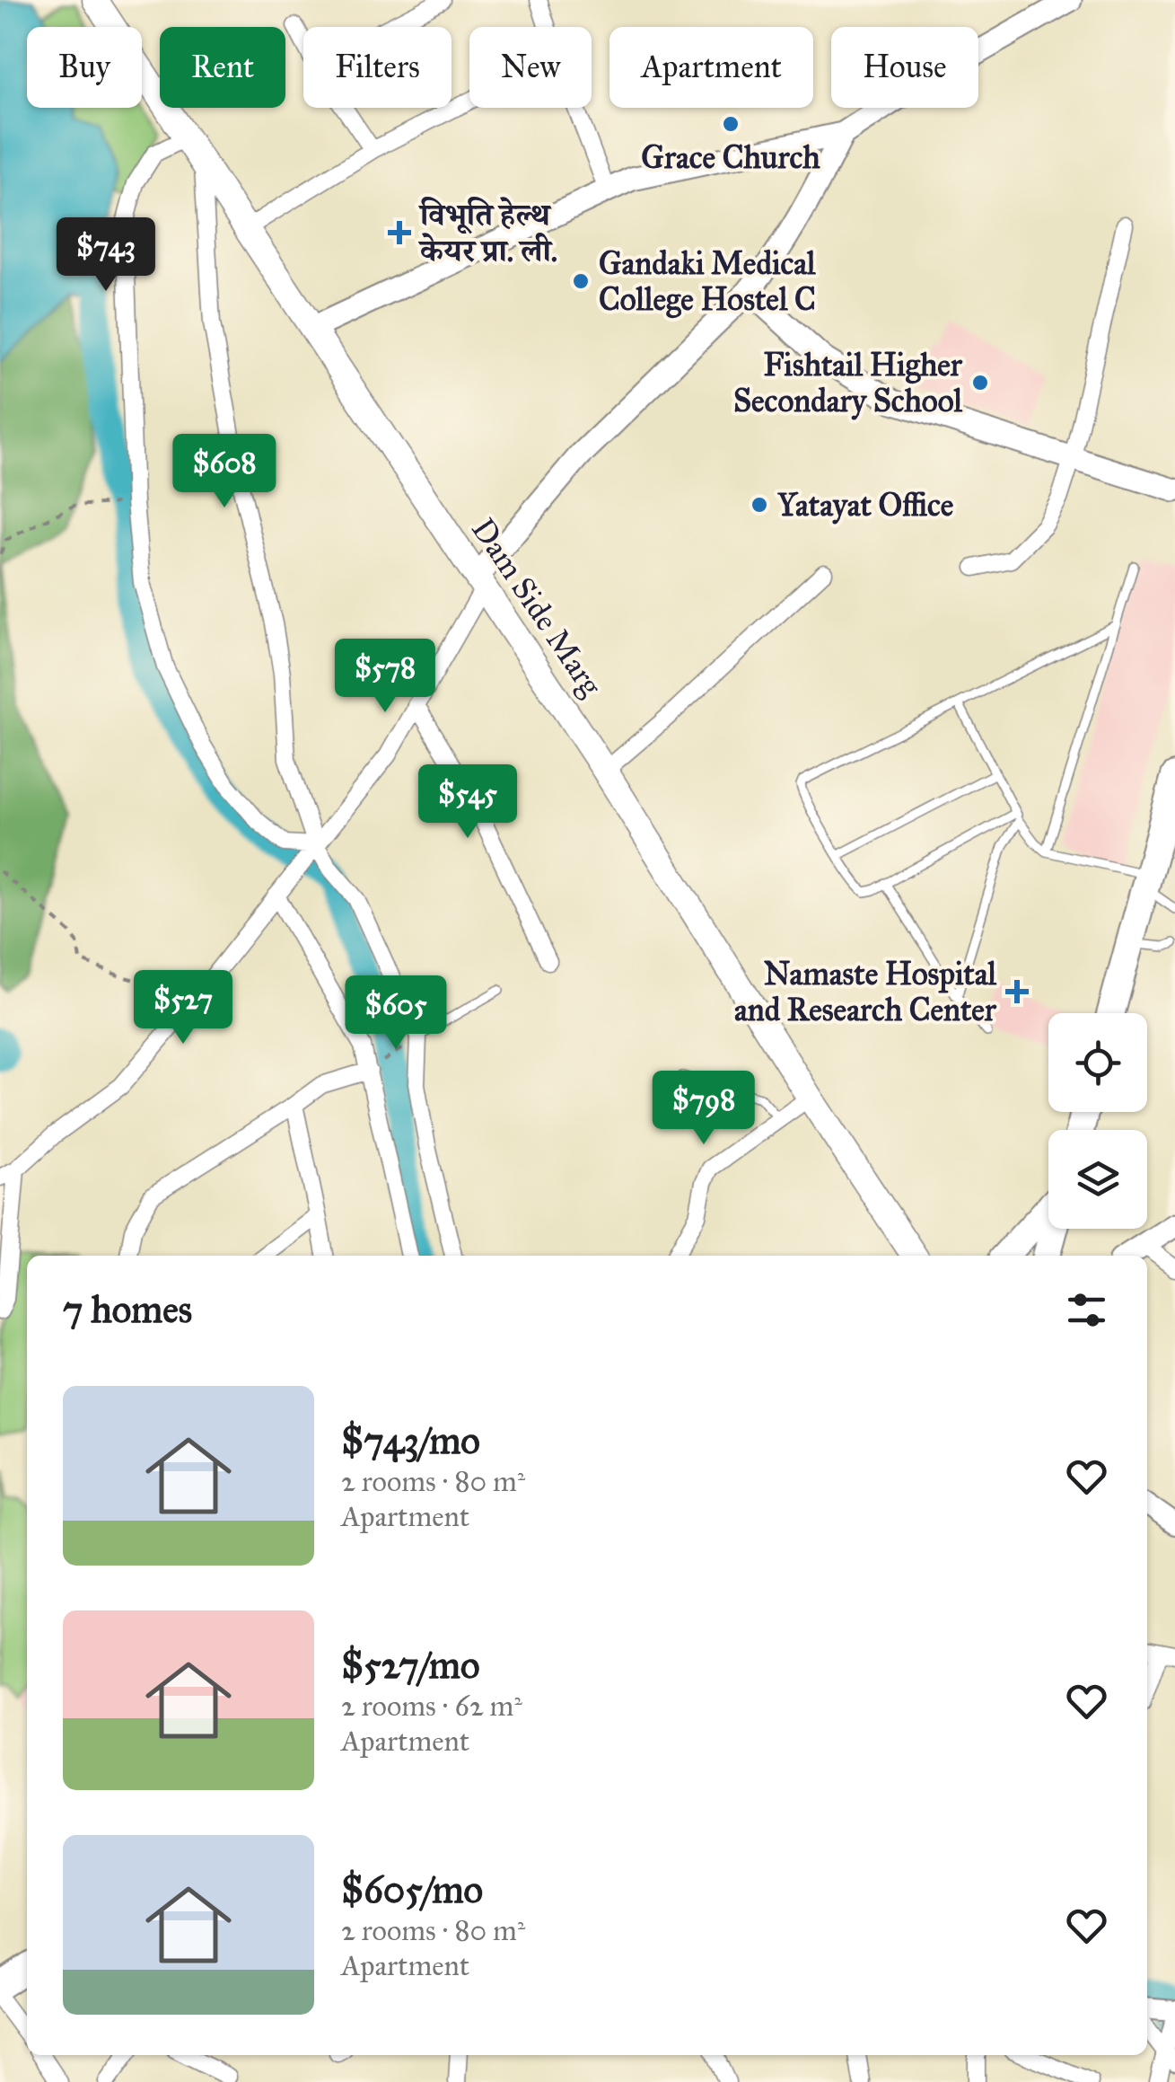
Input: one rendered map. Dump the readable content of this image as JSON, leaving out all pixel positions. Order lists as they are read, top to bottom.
{
  "streets": {
    "main road": ["Dam Side Marg"]
  },
  "places": {
    "other": [
      "Grace Church",
      "Gandaki Medical College Hostel C",
      "Fishtail Higher Secondary School",
      "Yatayat Office"
    ],
    "health": ["विभूति हेल्थ केयर प्रा. ली.", "Namaste Hospital and Research Center"]
  },
  "page": {
    "chip": [
      "Buy",
      "Rent",
      "Filters",
      "New",
      "Apartment",
      "House"
    ],
    "price": [
      "$743",
      "$608",
      "$578",
      "$545",
      "$527",
      "$605",
      "$798"
    ],
    "heading": "7 homes",
    "list": [
      {
        "name": "$743/mo",
        "note": "2 rooms · 80 m² · Apartment"
      },
      {
        "name": "$527/mo",
        "note": "2 rooms · 62 m² · Apartment"
      },
      {
        "name": "$605/mo",
        "note": "2 rooms · 80 m² · Apartment"
      }
    ]
  }
}
